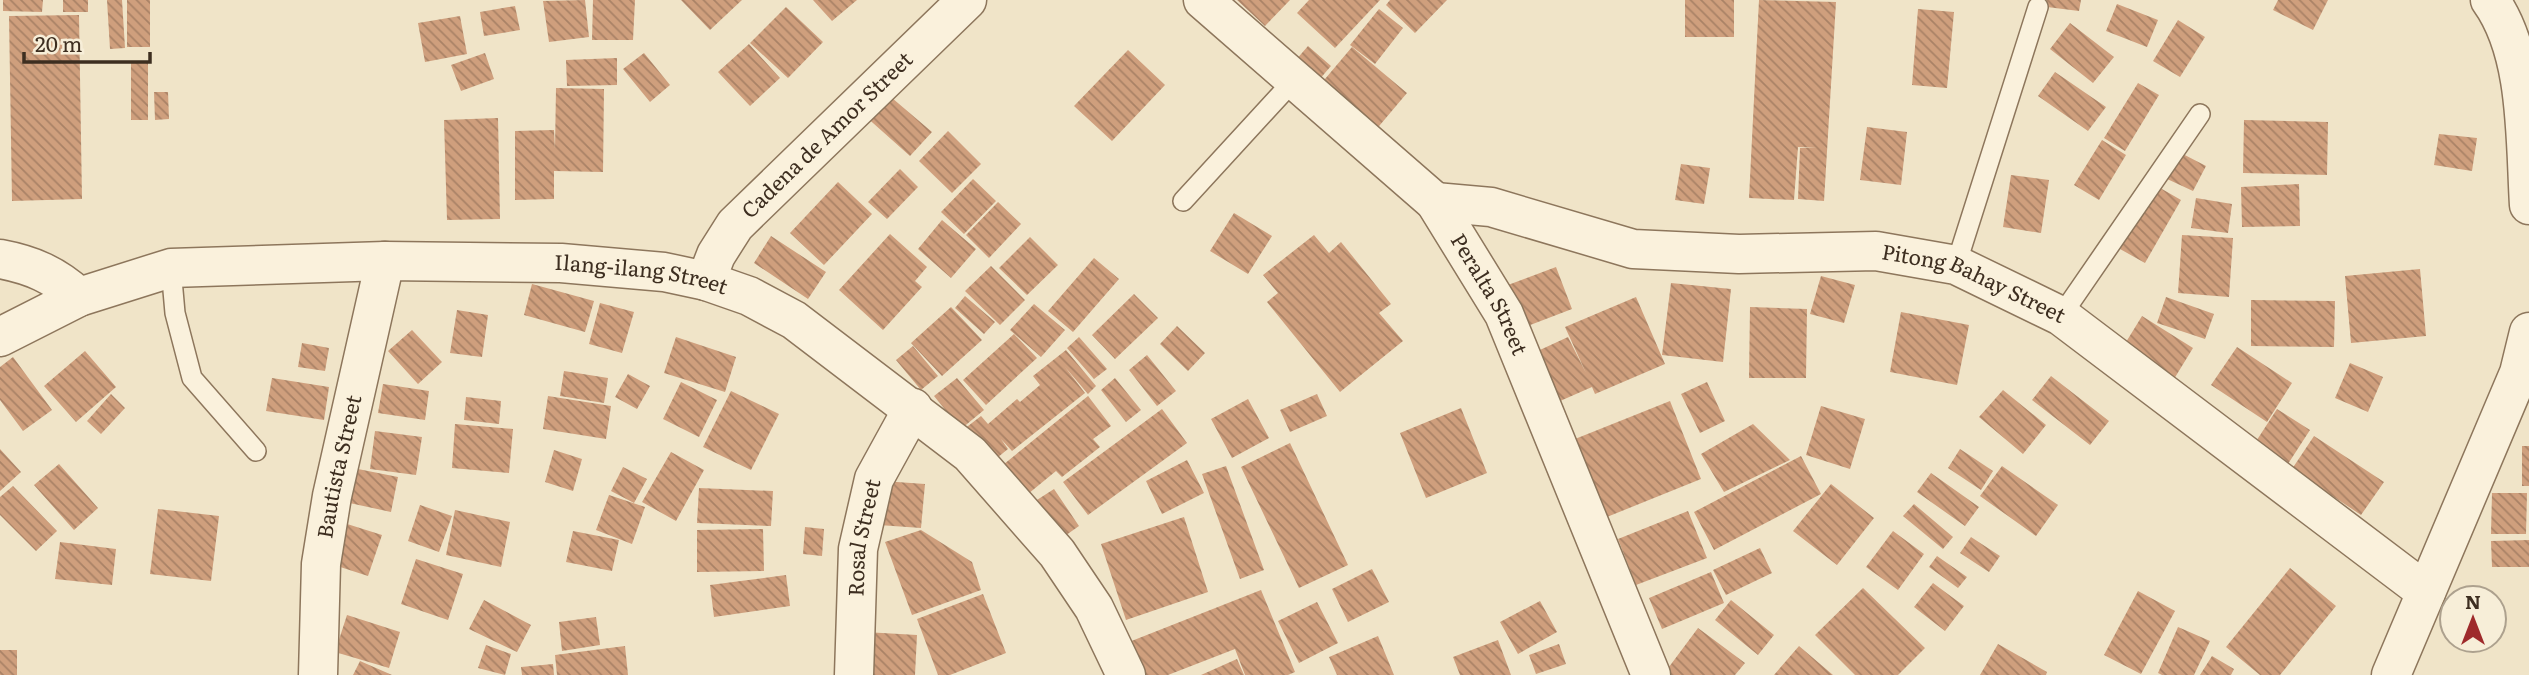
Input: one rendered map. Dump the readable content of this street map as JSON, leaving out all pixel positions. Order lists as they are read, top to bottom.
{
  "streets": {
    "street": [
      "Cadena de Amor Street",
      "Ilang-ilang Street",
      "Pitong Bahay Street",
      "Peralta Street",
      "Bautista Street",
      "Rosal Street"
    ]
  },
  "crossings": [
    ["Cadena de Amor Street", "Ilang-ilang Street"],
    ["Ilang-ilang Street", "Bautista Street"],
    ["Ilang-ilang Street", "Rosal Street"],
    ["Pitong Bahay Street", "Peralta Street"]
  ],
  "scale_bar": "20 m",
  "north": "top"
}
